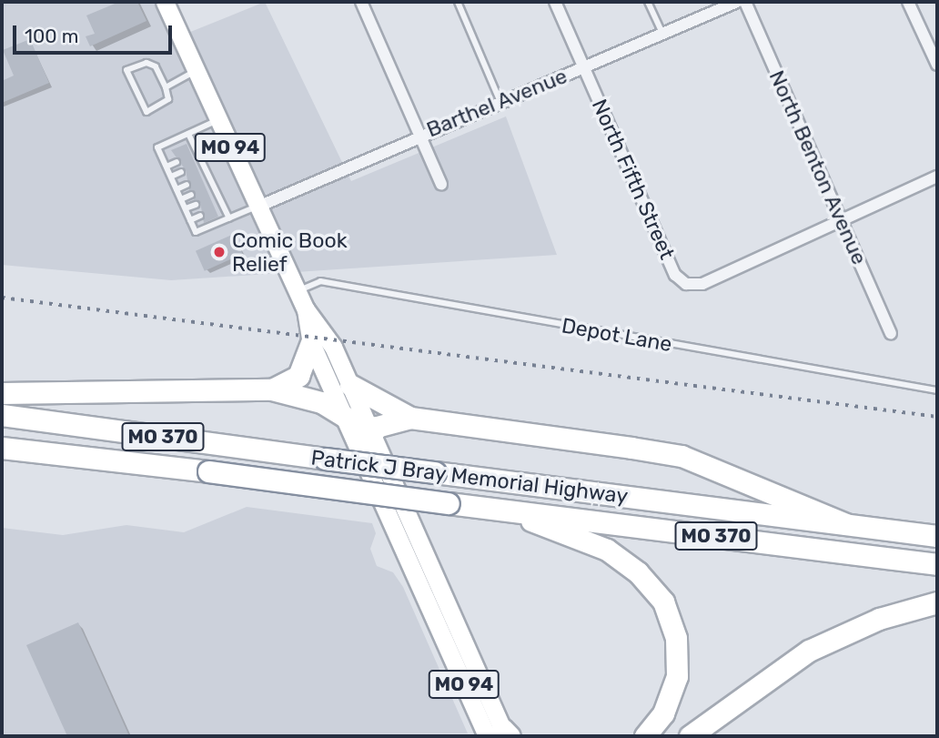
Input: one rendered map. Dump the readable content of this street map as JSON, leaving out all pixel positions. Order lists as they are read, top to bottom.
{
  "streets": {
    "highway": ["MO 370", "Patrick J Bray Memorial Highway"],
    "main road": ["MO 94"],
    "street": ["Barthel Avenue", "North Benton Avenue", "North Fifth Street"],
    "lane": ["Depot Lane"]
  },
  "crossings": [
    ["Barthel Avenue", "MO 94"],
    ["Barthel Avenue", "North Fifth Street"],
    ["MO 94", "Depot Lane"],
    ["North Benton Avenue", "North Fifth Street"]
  ],
  "places": ["Comic Book Relief"],
  "scale_bar": "100 m"
}
